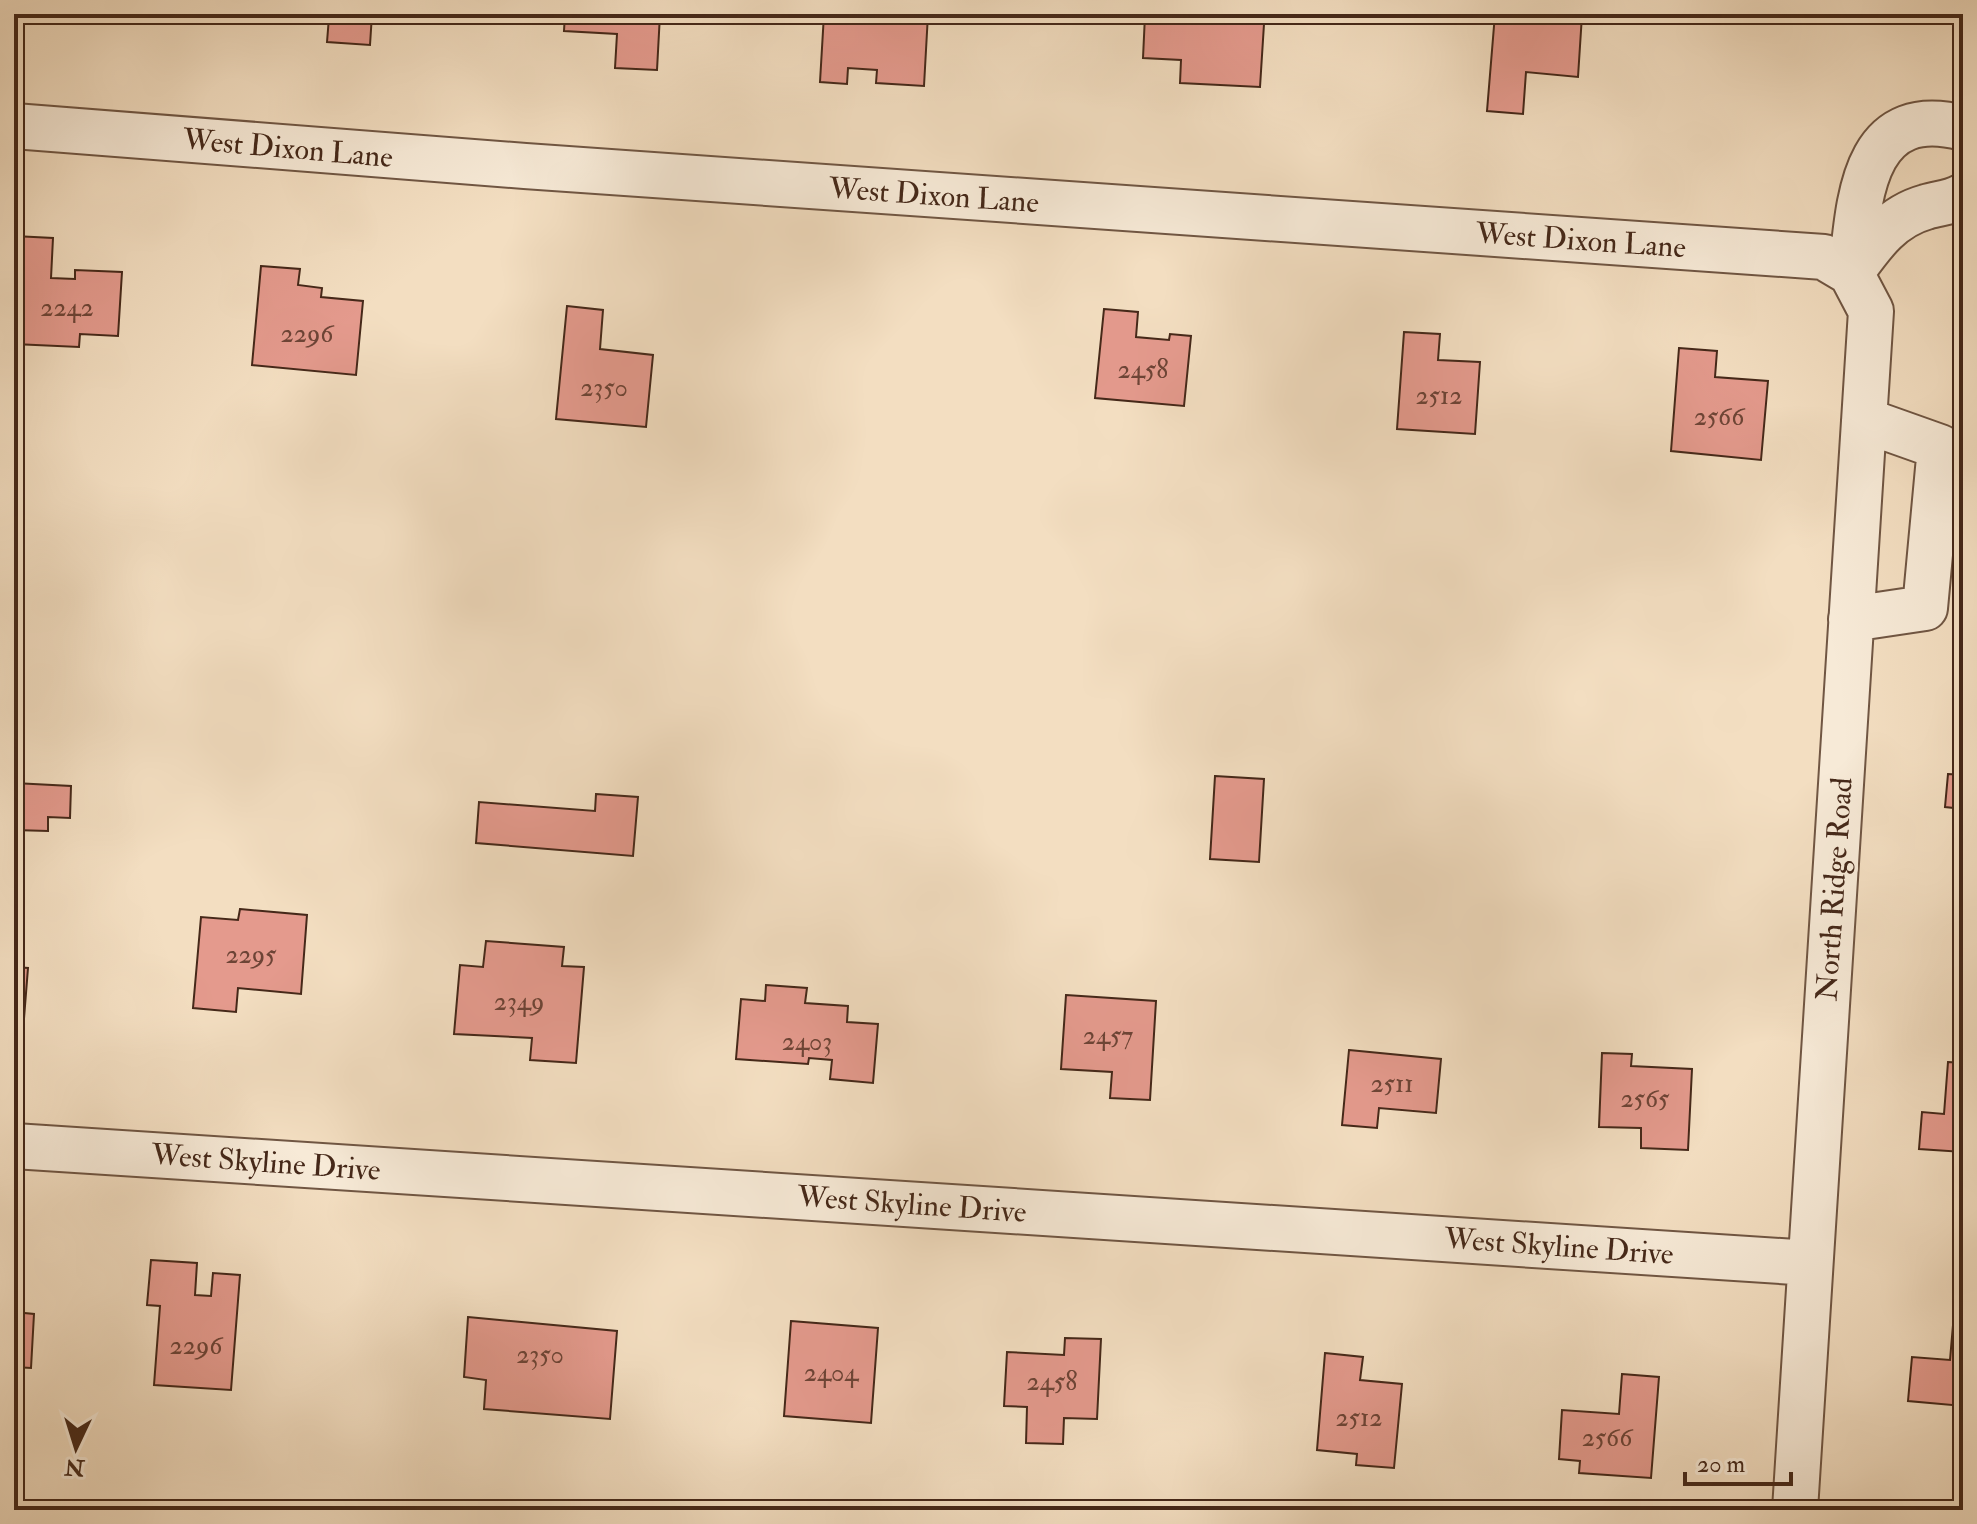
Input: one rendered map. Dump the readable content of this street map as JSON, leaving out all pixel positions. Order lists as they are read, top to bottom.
{
  "streets": {
    "street": ["West Dixon Lane", "North Ridge Road", "West Skyline Drive"]
  },
  "crossings": [
    ["West Dixon Lane", "North Ridge Road"],
    ["North Ridge Road", "West Skyline Drive"]
  ],
  "house_numbers": [
    "2242",
    "2296",
    "2458",
    "2350",
    "2512",
    "2566",
    "2295",
    "2349",
    "2457",
    "2403",
    "2511",
    "2565",
    "2296",
    "2350",
    "2404",
    "2458",
    "2512",
    "2566"
  ],
  "scale_bar": "20 m",
  "north": "bottom"
}
